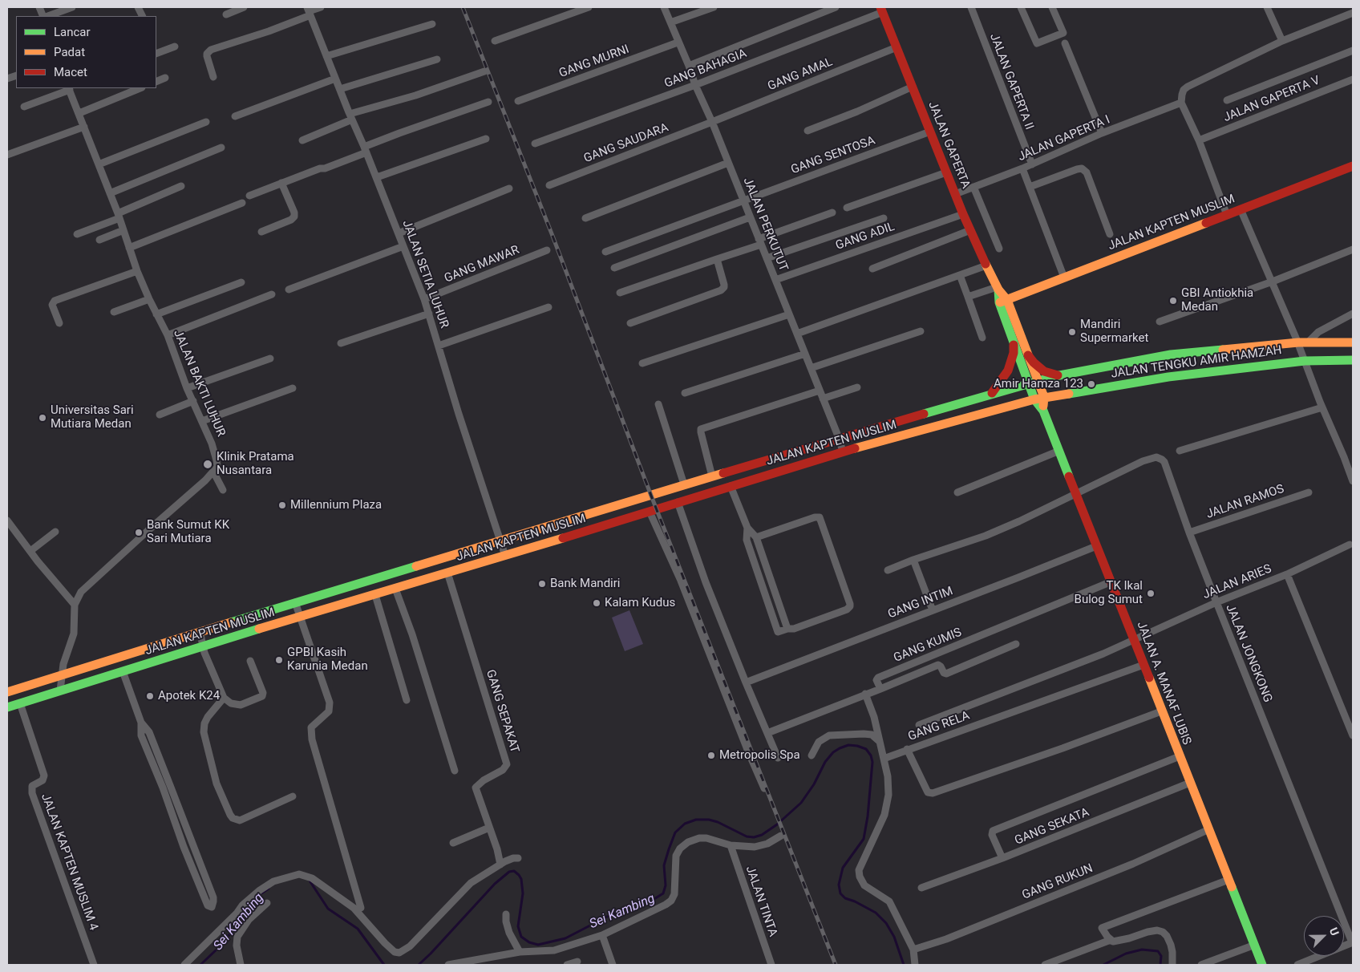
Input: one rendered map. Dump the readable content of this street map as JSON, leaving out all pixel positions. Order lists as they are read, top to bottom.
{
  "streets": {
    "main road": [
      "JALAN GAPERTA",
      "JALAN KAPTEN MUSLIM",
      "JALAN TENGKU AMIR HAMZAH",
      "JALAN A. MANAF LUBIS"
    ],
    "street": [
      "GANG MURNI",
      "GANG BAHAGIA",
      "GANG AMAL",
      "JALAN GAPERTA II",
      "JALAN GAPERTA V",
      "JALAN GAPERTA I",
      "GANG SAUDARA",
      "GANG SENTOSA",
      "JALAN PERKUTUT",
      "GANG ADIL",
      "GANG MAWAR",
      "JALAN SETIA LUHUR",
      "JALAN BAKTI LUHUR",
      "JALAN RAMOS",
      "JALAN ARIES",
      "GANG INTIM",
      "GANG KUMIS",
      "JALAN JONGKONG",
      "GANG SEPAKAT",
      "GANG RELA",
      "GANG SEKATA",
      "JALAN KAPTEN MUSLIM 4",
      "GANG RUKUN",
      "JALAN TINTA"
    ]
  },
  "crossings": [
    ["GANG MURNI", "JALAN PERKUTUT"],
    ["GANG BAHAGIA", "JALAN GAPERTA"],
    ["GANG BAHAGIA", "JALAN PERKUTUT"],
    ["GANG AMAL", "GANG SAUDARA"],
    ["GANG AMAL", "JALAN GAPERTA"],
    ["GANG AMAL", "JALAN PERKUTUT"],
    ["JALAN GAPERTA II", "JALAN GAPERTA I"],
    ["JALAN GAPERTA I", "JALAN GAPERTA"],
    ["GANG SAUDARA", "JALAN PERKUTUT"],
    ["JALAN GAPERTA", "GANG SENTOSA"],
    ["JALAN GAPERTA", "JALAN KAPTEN MUSLIM"],
    ["JALAN GAPERTA", "GANG ADIL"],
    ["JALAN GAPERTA", "JALAN TENGKU AMIR HAMZAH"],
    ["JALAN GAPERTA", "JALAN A. MANAF LUBIS"],
    ["GANG SENTOSA", "JALAN PERKUTUT"],
    ["JALAN KAPTEN MUSLIM", "JALAN PERKUTUT"],
    ["JALAN KAPTEN MUSLIM", "JALAN SETIA LUHUR"],
    ["JALAN KAPTEN MUSLIM", "JALAN TENGKU AMIR HAMZAH"],
    ["JALAN KAPTEN MUSLIM", "JALAN A. MANAF LUBIS"],
    ["JALAN KAPTEN MUSLIM", "GANG SEPAKAT"],
    ["JALAN KAPTEN MUSLIM", "JALAN KAPTEN MUSLIM 4"],
    ["JALAN PERKUTUT", "GANG ADIL"],
    ["GANG MAWAR", "JALAN SETIA LUHUR"],
    ["JALAN TENGKU AMIR HAMZAH", "JALAN A. MANAF LUBIS"],
    ["JALAN RAMOS", "JALAN JONGKONG"],
    ["JALAN ARIES", "JALAN JONGKONG"],
    ["JALAN ARIES", "JALAN A. MANAF LUBIS"],
    ["GANG INTIM", "JALAN A. MANAF LUBIS"],
    ["GANG KUMIS", "JALAN A. MANAF LUBIS"],
    ["JALAN JONGKONG", "JALAN A. MANAF LUBIS"],
    ["JALAN A. MANAF LUBIS", "GANG RELA"],
    ["JALAN A. MANAF LUBIS", "GANG SEKATA"],
    ["JALAN A. MANAF LUBIS", "GANG RUKUN"]
  ],
  "water": ["Sei Kambing"],
  "places": [
    "GBI Antiokhia Medan",
    "Mandiri Supermarket",
    "Amir Hamza 123",
    "Universitas Sari Mutiara Medan",
    "Klinik Pratama Nusantara",
    "Millennium Plaza",
    "Bank Sumut KK Sari Mutiara",
    "Bank Mandiri",
    "TK Ikal Bulog Sumut",
    "Kalam Kudus",
    "GPBI Kasih Karunia Medan",
    "Apotek K24",
    "Metropolis Spa"
  ],
  "legend": ["Lancar", "Padat", "Macet"],
  "north": "top right"
}
